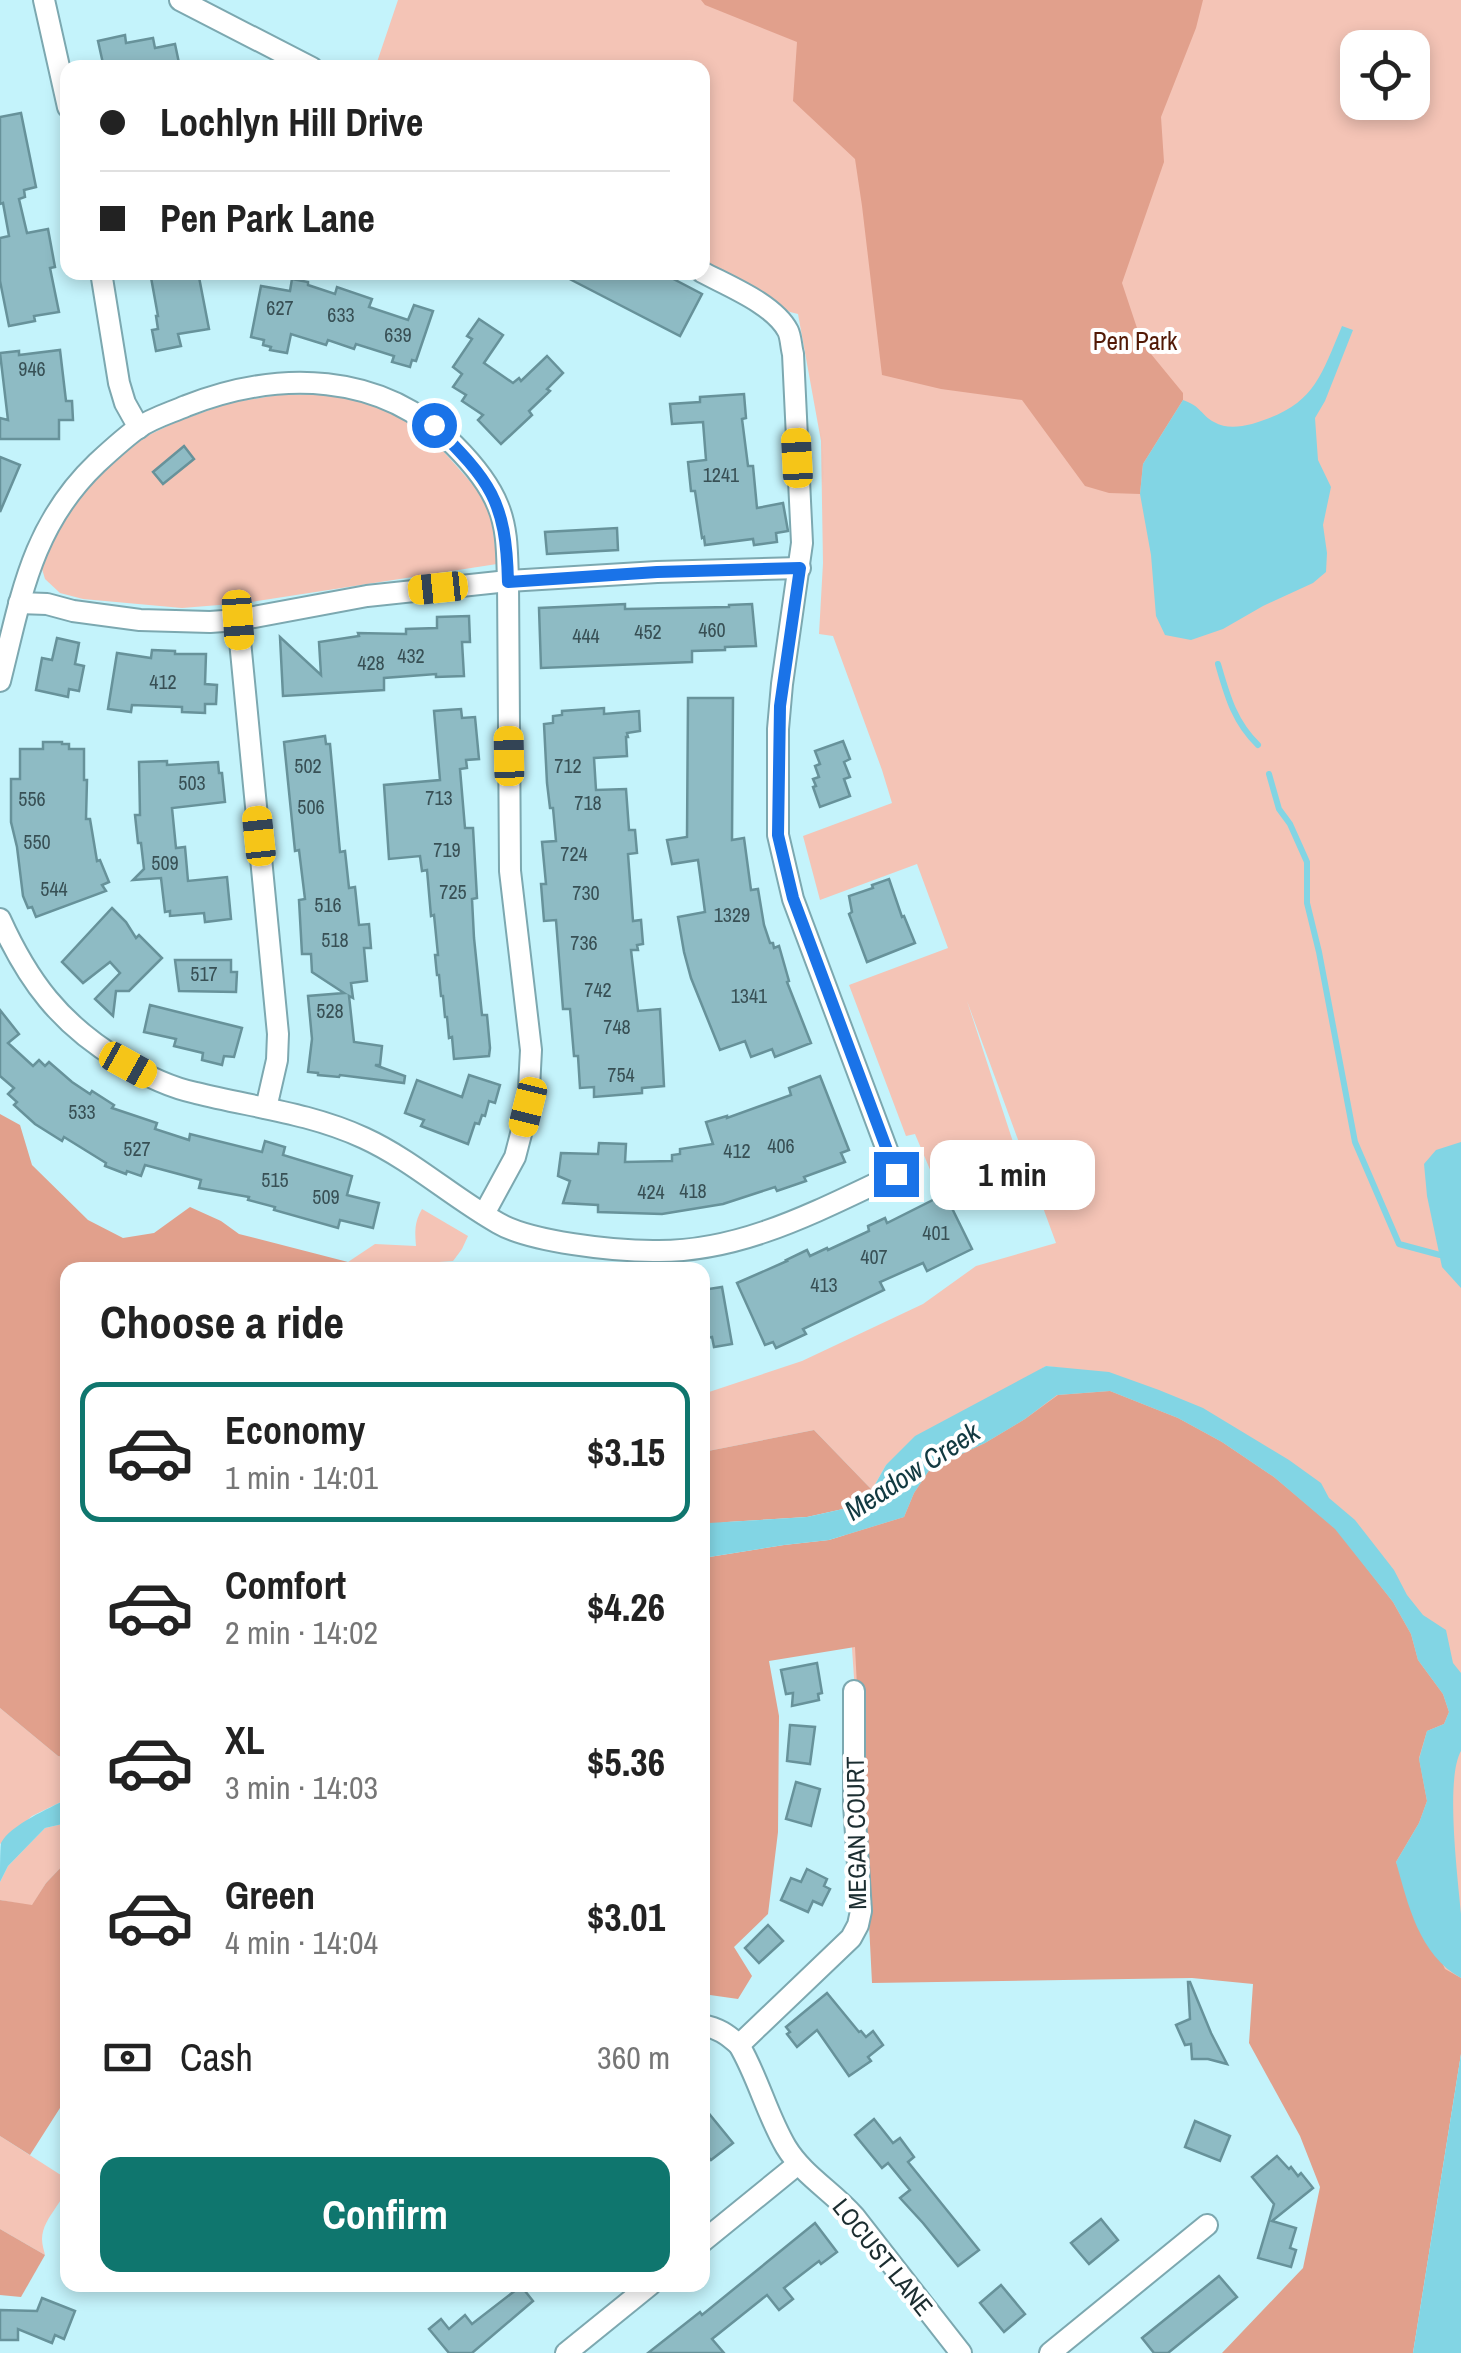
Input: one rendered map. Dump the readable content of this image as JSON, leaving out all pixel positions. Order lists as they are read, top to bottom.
{
  "streets": {
    "street": ["MEGAN COURT", "LOCUST LANE"]
  },
  "crossings": [
    ["MEGAN COURT", "LOCUST LANE"]
  ],
  "water": ["Meadow Creek"],
  "parks": ["Pen Park"],
  "house_numbers": [
    "627",
    "633",
    "639",
    "946",
    "1241",
    "460",
    "452",
    "444",
    "432",
    "428",
    "412",
    "502",
    "712",
    "503",
    "713",
    "556",
    "718",
    "506",
    "550",
    "719",
    "724",
    "509",
    "544",
    "725",
    "730",
    "516",
    "1329",
    "518",
    "736",
    "517",
    "742",
    "1341",
    "528",
    "748",
    "754",
    "533",
    "406",
    "527",
    "412",
    "515",
    "418",
    "424",
    "509",
    "401",
    "407",
    "413"
  ],
  "page": {
    "banner": ["Lochlyn Hill Drive", "Pen Park Lane"],
    "bubble": "1 min",
    "heading": "Choose a ride",
    "list": [
      {
        "name": "Economy",
        "note": "1 min · 14:01",
        "value": "$3.15"
      },
      {
        "name": "Comfort",
        "note": "2 min · 14:02",
        "value": "$4.26"
      },
      {
        "name": "XL",
        "note": "3 min · 14:03",
        "value": "$5.36"
      },
      {
        "name": "Green",
        "note": "4 min · 14:04",
        "value": "$3.01"
      }
    ],
    "pay": ["Cash", "360 m"],
    "buttons": "Confirm"
  }
}
